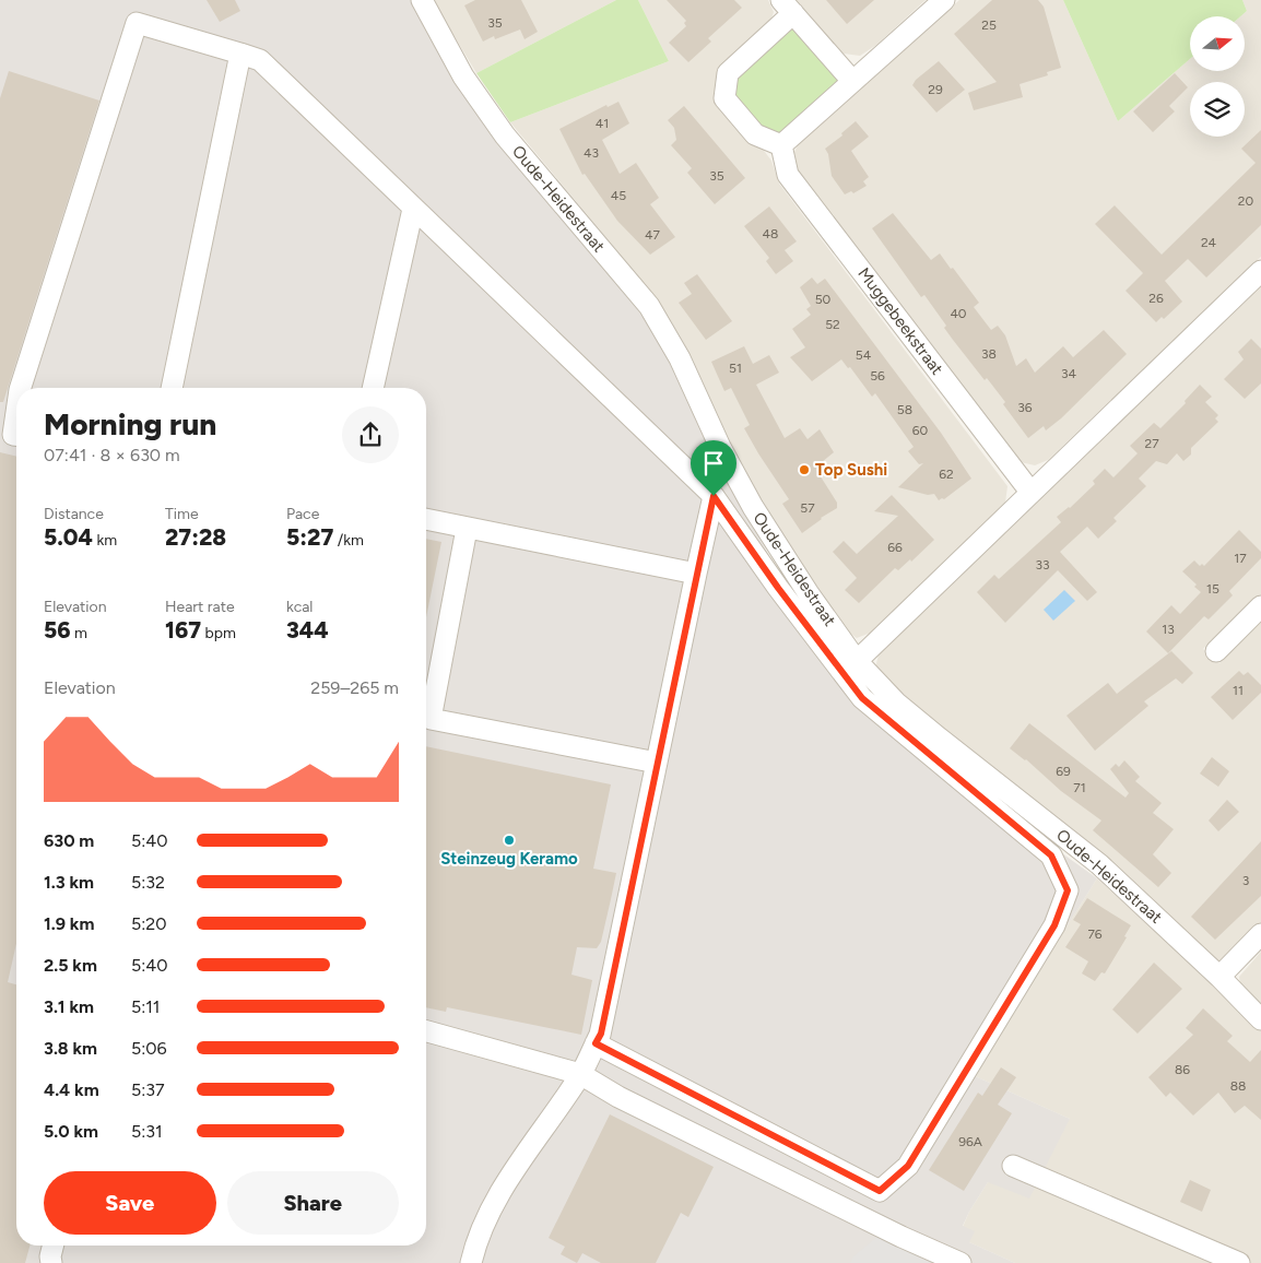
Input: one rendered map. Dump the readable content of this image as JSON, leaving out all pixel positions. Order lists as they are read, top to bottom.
{
  "streets": {
    "street": ["Oude-Heidestraat", "Muggebeekstraat"]
  },
  "places": ["Top Sushi", "Steinzeug Keramo"],
  "house_numbers": [
    "35",
    "25",
    "29",
    "41",
    "43",
    "35",
    "45",
    "20",
    "48",
    "47",
    "24",
    "26",
    "50",
    "40",
    "52",
    "38",
    "54",
    "51",
    "34",
    "56",
    "36",
    "58",
    "60",
    "27",
    "62",
    "57",
    "66",
    "17",
    "33",
    "15",
    "13",
    "11",
    "69",
    "71",
    "3",
    "76",
    "86",
    "88",
    "96A"
  ],
  "north": "right",
  "page": {
    "heading": ["Morning run", "07:41 · 8 × 630 m"],
    "stats": [
      ["Distance", "5.04 km"],
      ["Time", "27:28"],
      ["Pace", "5:27 /km"],
      ["Elevation", "56 m"],
      ["Heart rate", "167 bpm"],
      ["kcal", "344"]
    ],
    "chart": ["Elevation", "259–265 m"],
    "list": [
      {
        "name": "630 m",
        "note": "5:40"
      },
      {
        "name": "1.3 km",
        "note": "5:32"
      },
      {
        "name": "1.9 km",
        "note": "5:20"
      },
      {
        "name": "2.5 km",
        "note": "5:40"
      },
      {
        "name": "3.1 km",
        "note": "5:11"
      },
      {
        "name": "3.8 km",
        "note": "5:06"
      },
      {
        "name": "4.4 km",
        "note": "5:37"
      },
      {
        "name": "5.0 km",
        "note": "5:31"
      }
    ],
    "buttons": ["Save", "Share"]
  }
}
